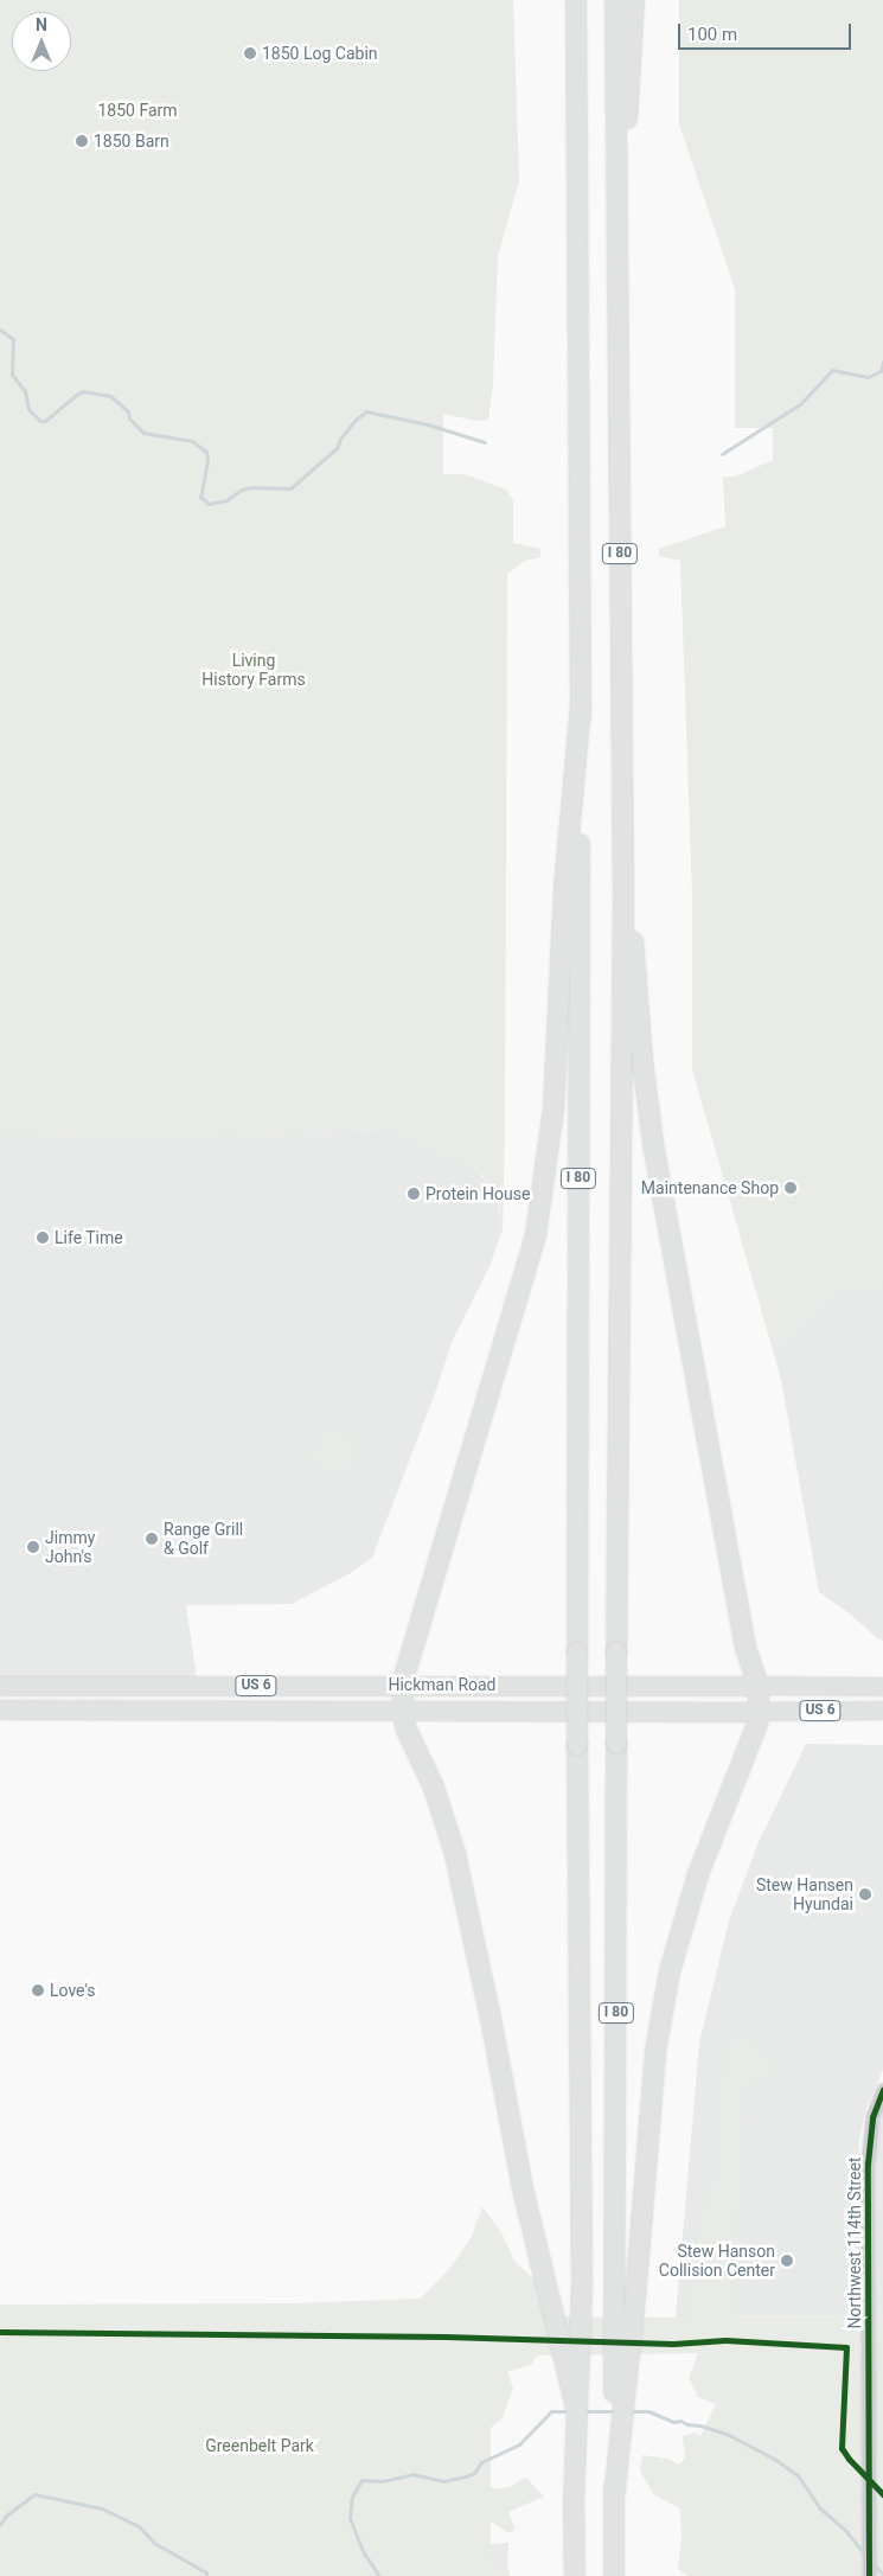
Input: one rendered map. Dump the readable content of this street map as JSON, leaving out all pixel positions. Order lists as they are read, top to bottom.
{
  "streets": {
    "highway": ["I 80", "Hickman Road", "US 6"],
    "street": ["Northwest 114th Street"]
  },
  "parks": ["1850 Farm", "Living History Farms", "Greenbelt Park"],
  "places": [
    "1850 Log Cabin",
    "1850 Barn",
    "Maintenance Shop",
    "Protein House",
    "Life Time",
    "Range Grill & Golf",
    "Jimmy John's",
    "Stew Hansen Hyundai",
    "Love's",
    "Stew Hanson Collision Center"
  ],
  "scale_bar": "100 m",
  "north": "top"
}
